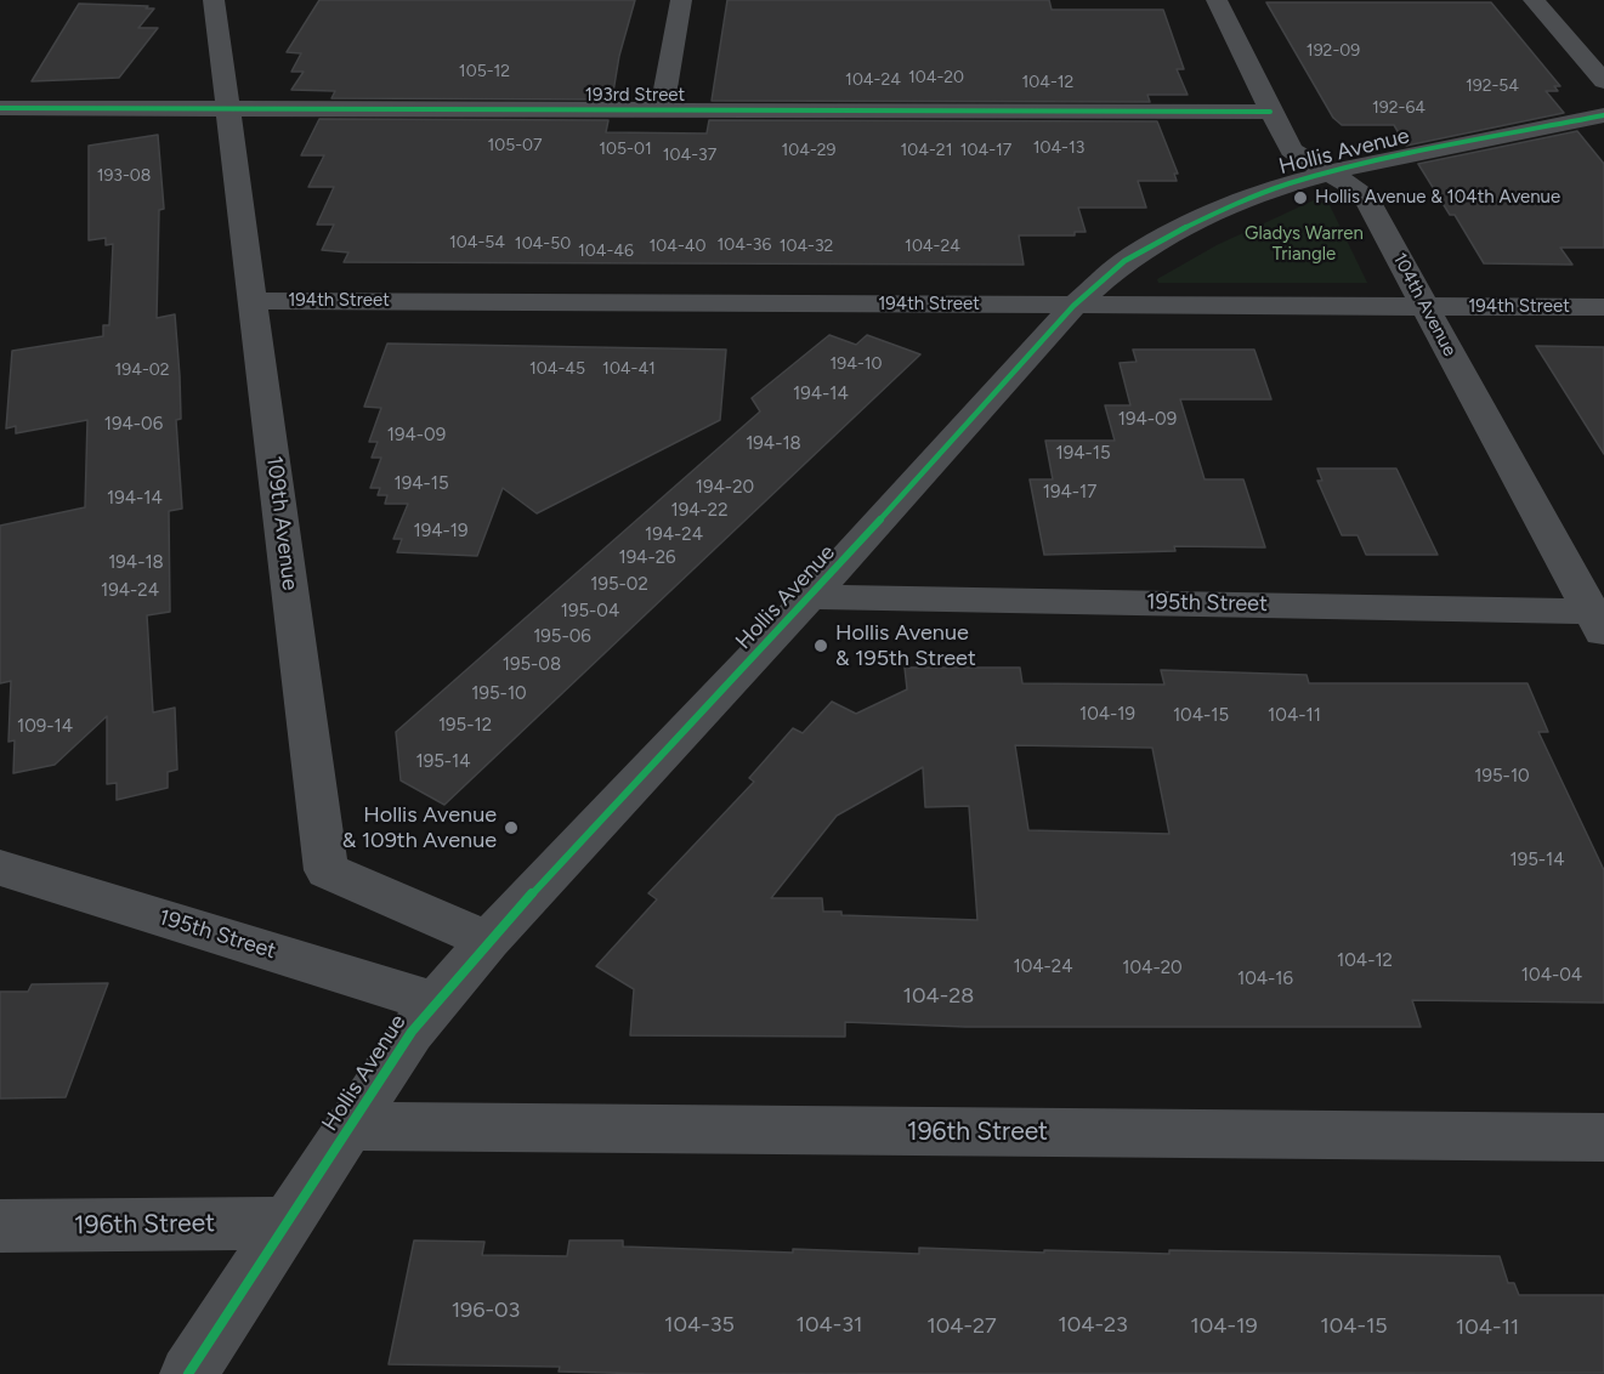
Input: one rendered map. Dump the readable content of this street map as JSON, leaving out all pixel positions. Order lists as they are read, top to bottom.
{
  "streets": {
    "street": [
      "193rd Street",
      "Hollis Avenue",
      "194th Street",
      "104th Avenue",
      "109th Avenue",
      "195th Street",
      "196th Street"
    ]
  },
  "crossings": [
    ["193rd Street", "104th Avenue"],
    ["193rd Street", "109th Avenue"],
    ["Hollis Avenue", "194th Street"],
    ["Hollis Avenue", "104th Avenue"],
    ["Hollis Avenue", "109th Avenue"],
    ["Hollis Avenue", "195th Street"],
    ["Hollis Avenue", "196th Street"],
    ["194th Street", "104th Avenue"],
    ["194th Street", "109th Avenue"],
    ["104th Avenue", "195th Street"]
  ],
  "parks": ["Gladys Warren Triangle"],
  "places": ["Hollis Avenue & 104th Avenue", "Hollis Avenue & 195th Street", "Hollis Avenue & 109th Avenue"],
  "house_numbers": [
    "192-09",
    "105-12",
    "104-20",
    "104-24",
    "104-12",
    "192-54",
    "192-64",
    "105-07",
    "104-13",
    "105-01",
    "104-29",
    "104-21",
    "104-17",
    "104-37",
    "193-08",
    "104-54",
    "104-50",
    "104-36",
    "104-40",
    "104-32",
    "104-24",
    "104-46",
    "194-10",
    "104-45",
    "104-41",
    "194-02",
    "194-14",
    "194-09",
    "194-06",
    "194-09",
    "194-18",
    "194-15",
    "194-15",
    "194-20",
    "194-17",
    "194-14",
    "194-22",
    "194-19",
    "194-24",
    "194-26",
    "194-18",
    "195-02",
    "194-24",
    "195-04",
    "195-06",
    "195-08",
    "195-10",
    "104-19",
    "104-15",
    "104-11",
    "195-12",
    "109-14",
    "195-14",
    "195-10",
    "195-14",
    "104-12",
    "104-24",
    "104-20",
    "104-04",
    "104-16",
    "104-28",
    "196-03",
    "104-35",
    "104-31",
    "104-23",
    "104-27",
    "104-19",
    "104-15",
    "104-11"
  ]
}
